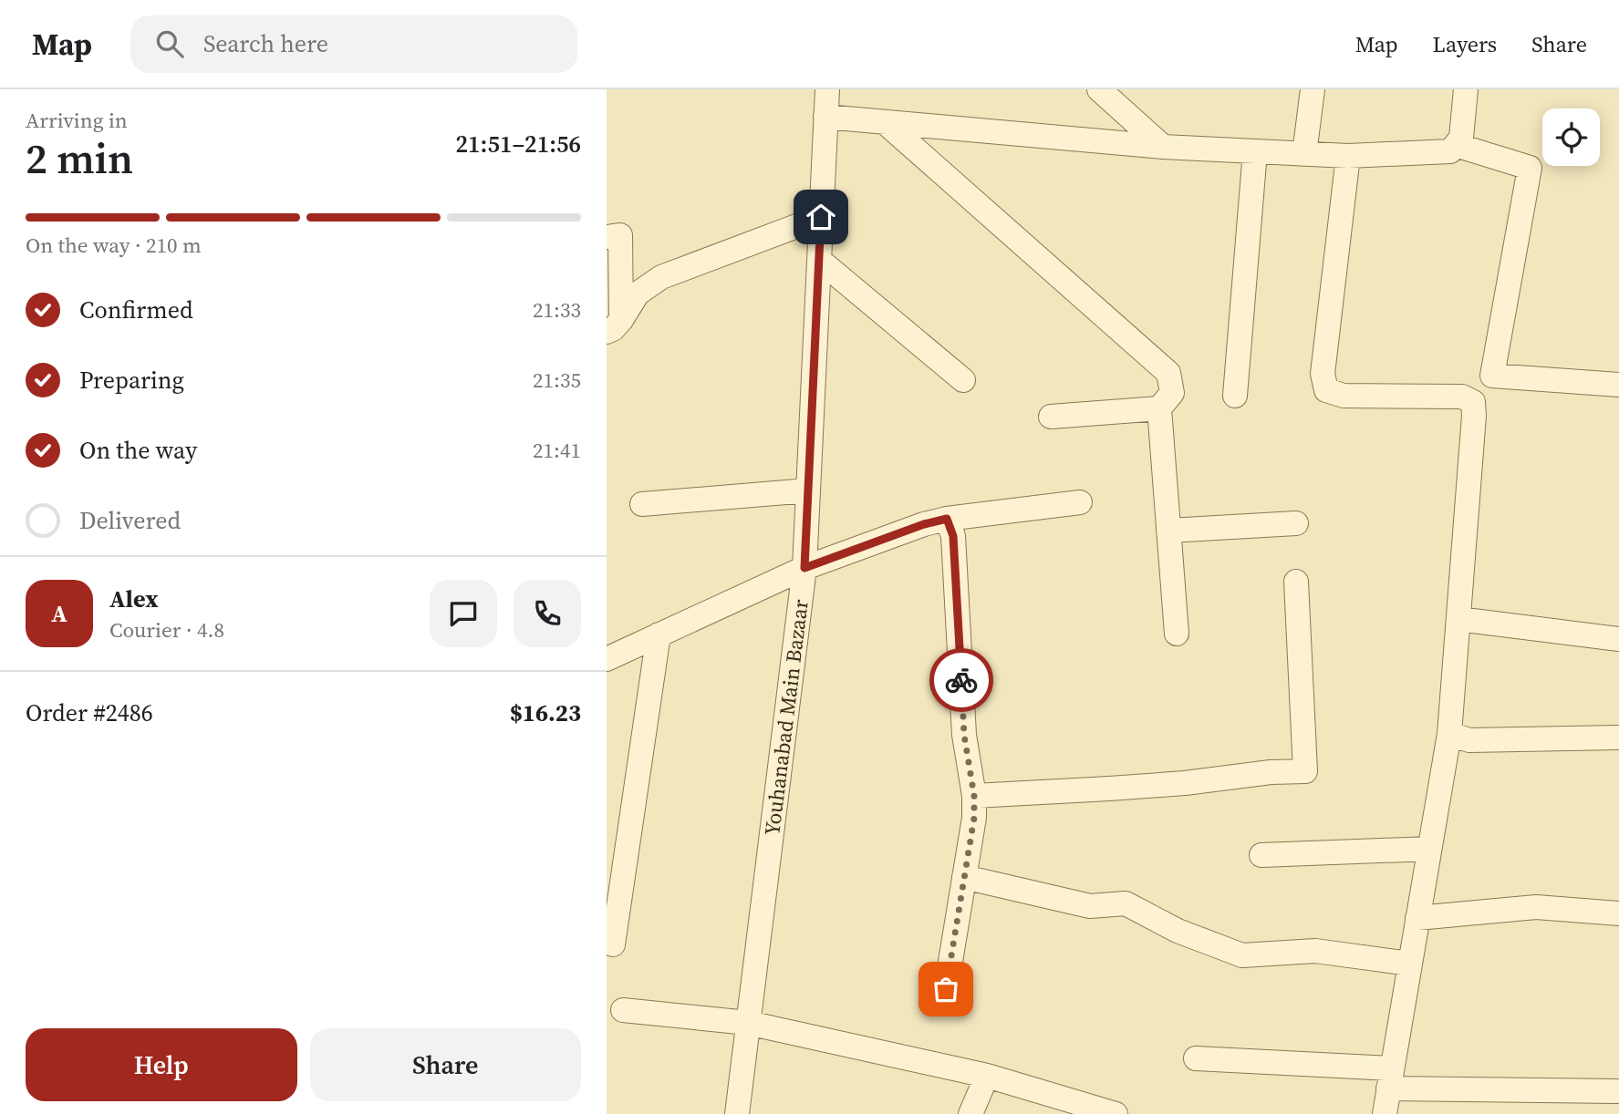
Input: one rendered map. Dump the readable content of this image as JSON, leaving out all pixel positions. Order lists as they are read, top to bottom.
{
  "streets": {
    "street": ["Youhanabad Main Bazaar"]
  },
  "page": {
    "header": "Map",
    "search": "Search here",
    "nav": ["Map", "Layers", "Share"],
    "heading": ["2 min", "Arriving in", "21:51–21:56"],
    "panel": [
      "Alex",
      "Courier · 4.8",
      "Order #2486",
      "$16.23"
    ],
    "bar": "On the way · 210 m",
    "list": [
      ["Confirmed", "21:33"],
      ["Preparing", "21:35"],
      ["On the way", "21:41"],
      "Delivered"
    ],
    "round": "A",
    "buttons": ["Help", "Share"]
  }
}
